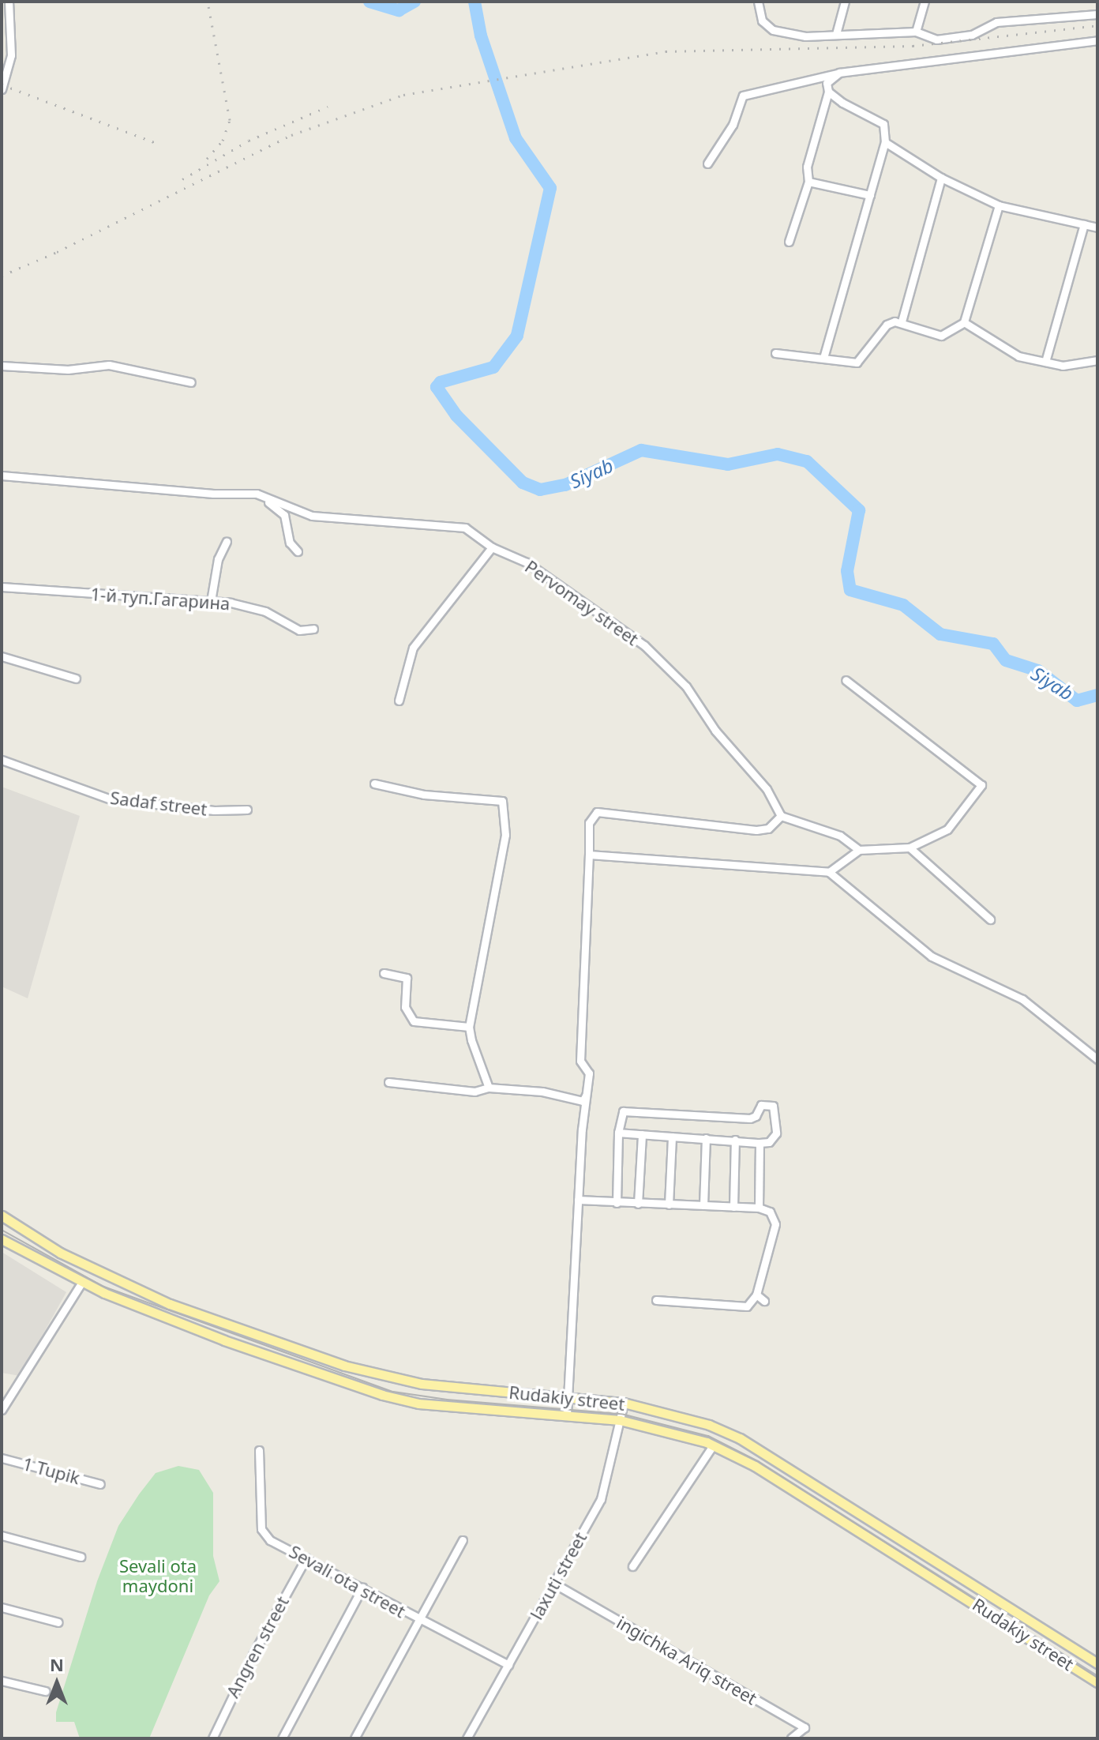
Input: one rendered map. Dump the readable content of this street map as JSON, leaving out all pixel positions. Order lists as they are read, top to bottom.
{
  "streets": {
    "main road": ["Rudakiy street"],
    "street": [
      "1-й туп.Гагарина",
      "Pervomay street",
      "Sadaf street",
      "1 Tupik",
      "laxuti street",
      "Sevali ota street",
      "Angren street",
      "ingichka Ariq street"
    ]
  },
  "crossings": [
    ["Rudakiy street", "laxuti street"],
    ["laxuti street", "Sevali ota street"],
    ["laxuti street", "ingichka Ariq street"],
    ["Sevali ota street", "Angren street"]
  ],
  "water": ["Siyab"],
  "parks": ["Sevali ota maydoni"],
  "north": "top"
}
